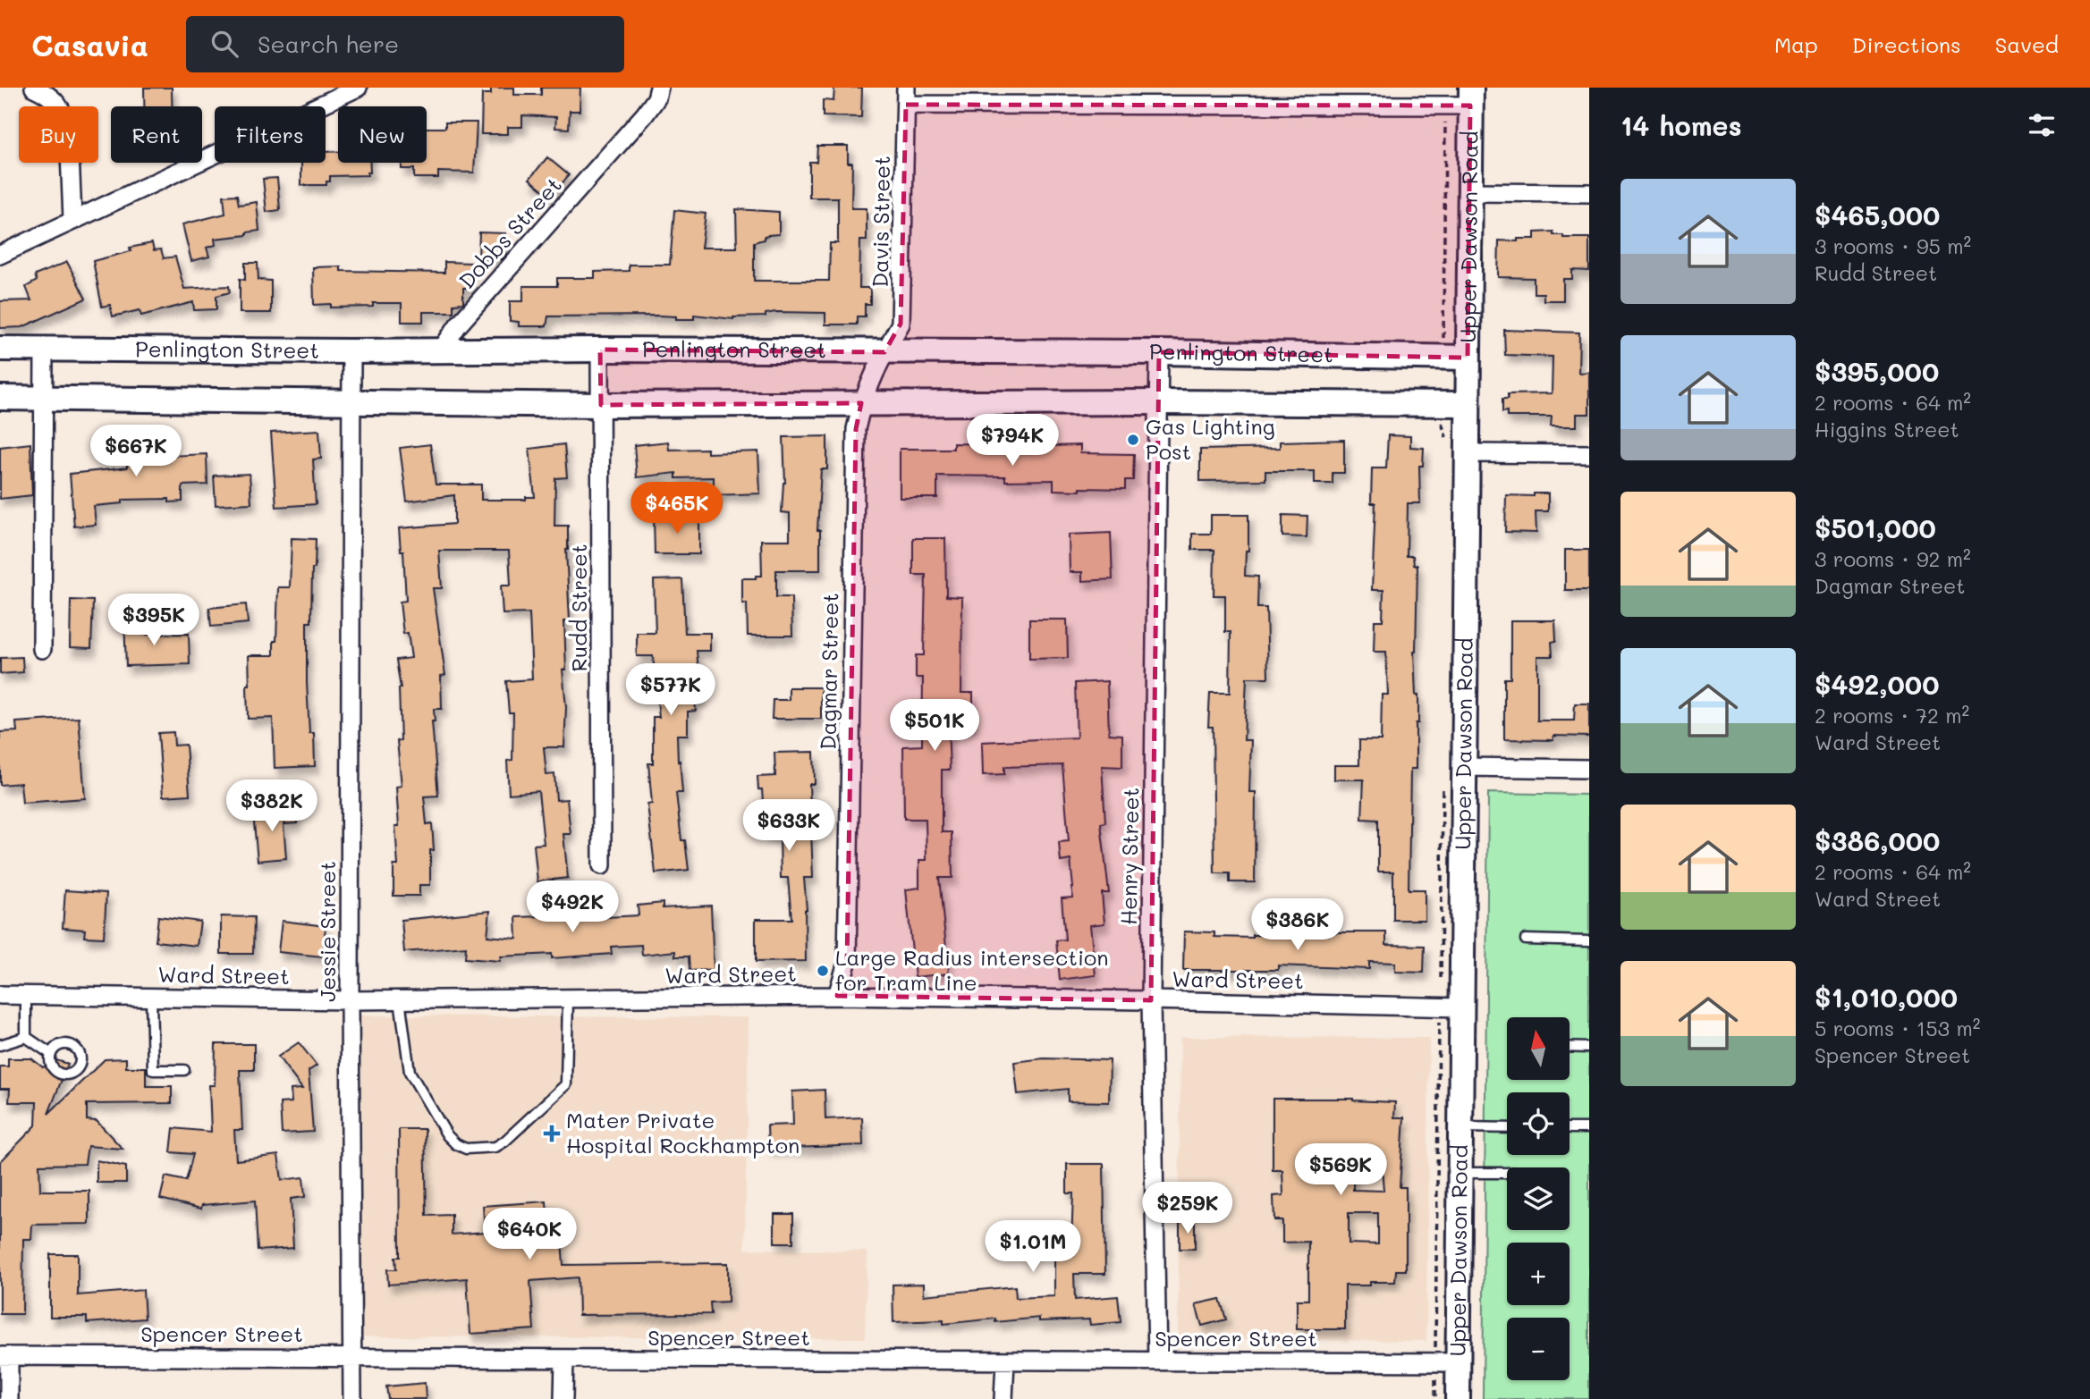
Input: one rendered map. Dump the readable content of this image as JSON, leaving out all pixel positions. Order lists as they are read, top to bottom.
{
  "streets": {
    "street": [
      "Davis Street",
      "Dobbs Street",
      "Upper Dawson Road",
      "Penlington Street",
      "Rudd Street",
      "Dagmar Street",
      "Henry Street",
      "Jessie Street",
      "Ward Street",
      "Spencer Street"
    ]
  },
  "crossings": [
    ["Davis Street", "Penlington Street"],
    ["Davis Street", "Dagmar Street"],
    ["Dobbs Street", "Penlington Street"],
    ["Upper Dawson Road", "Penlington Street"],
    ["Upper Dawson Road", "Ward Street"],
    ["Upper Dawson Road", "Spencer Street"],
    ["Penlington Street", "Rudd Street"],
    ["Penlington Street", "Dagmar Street"],
    ["Penlington Street", "Henry Street"],
    ["Penlington Street", "Jessie Street"],
    ["Dagmar Street", "Ward Street"],
    ["Henry Street", "Ward Street"],
    ["Henry Street", "Spencer Street"],
    ["Jessie Street", "Ward Street"],
    ["Jessie Street", "Spencer Street"]
  ],
  "places": {
    "other": ["Gas Lighting Post", "Large Radius intersection for Tram Line"],
    "health": ["Mater Private Hospital Rockhampton"]
  },
  "north": "top",
  "page": {
    "header": "Casavia",
    "search": "Search here",
    "nav": ["Map", "Directions", "Saved"],
    "heading": "14 homes",
    "chip": [
      "Buy",
      "Rent",
      "Filters",
      "New"
    ],
    "list": [
      {
        "name": "$465,000",
        "note": "3 rooms · 95 m² · Rudd Street"
      },
      {
        "name": "$395,000",
        "note": "2 rooms · 64 m² · Higgins Street"
      },
      {
        "name": "$501,000",
        "note": "3 rooms · 92 m² · Dagmar Street"
      },
      {
        "name": "$492,000",
        "note": "2 rooms · 72 m² · Ward Street"
      },
      {
        "name": "$386,000",
        "note": "2 rooms · 64 m² · Ward Street"
      },
      {
        "name": "$1,010,000",
        "note": "5 rooms · 153 m² · Spencer Street"
      }
    ],
    "price": [
      "$794K",
      "$667K",
      "$465K",
      "$395K",
      "$577K",
      "$501K",
      "$382K",
      "$633K",
      "$492K",
      "$386K",
      "$569K",
      "$259K",
      "$640K",
      "$1.01M"
    ],
    "map_buttons": ["+", "−"]
  }
}
